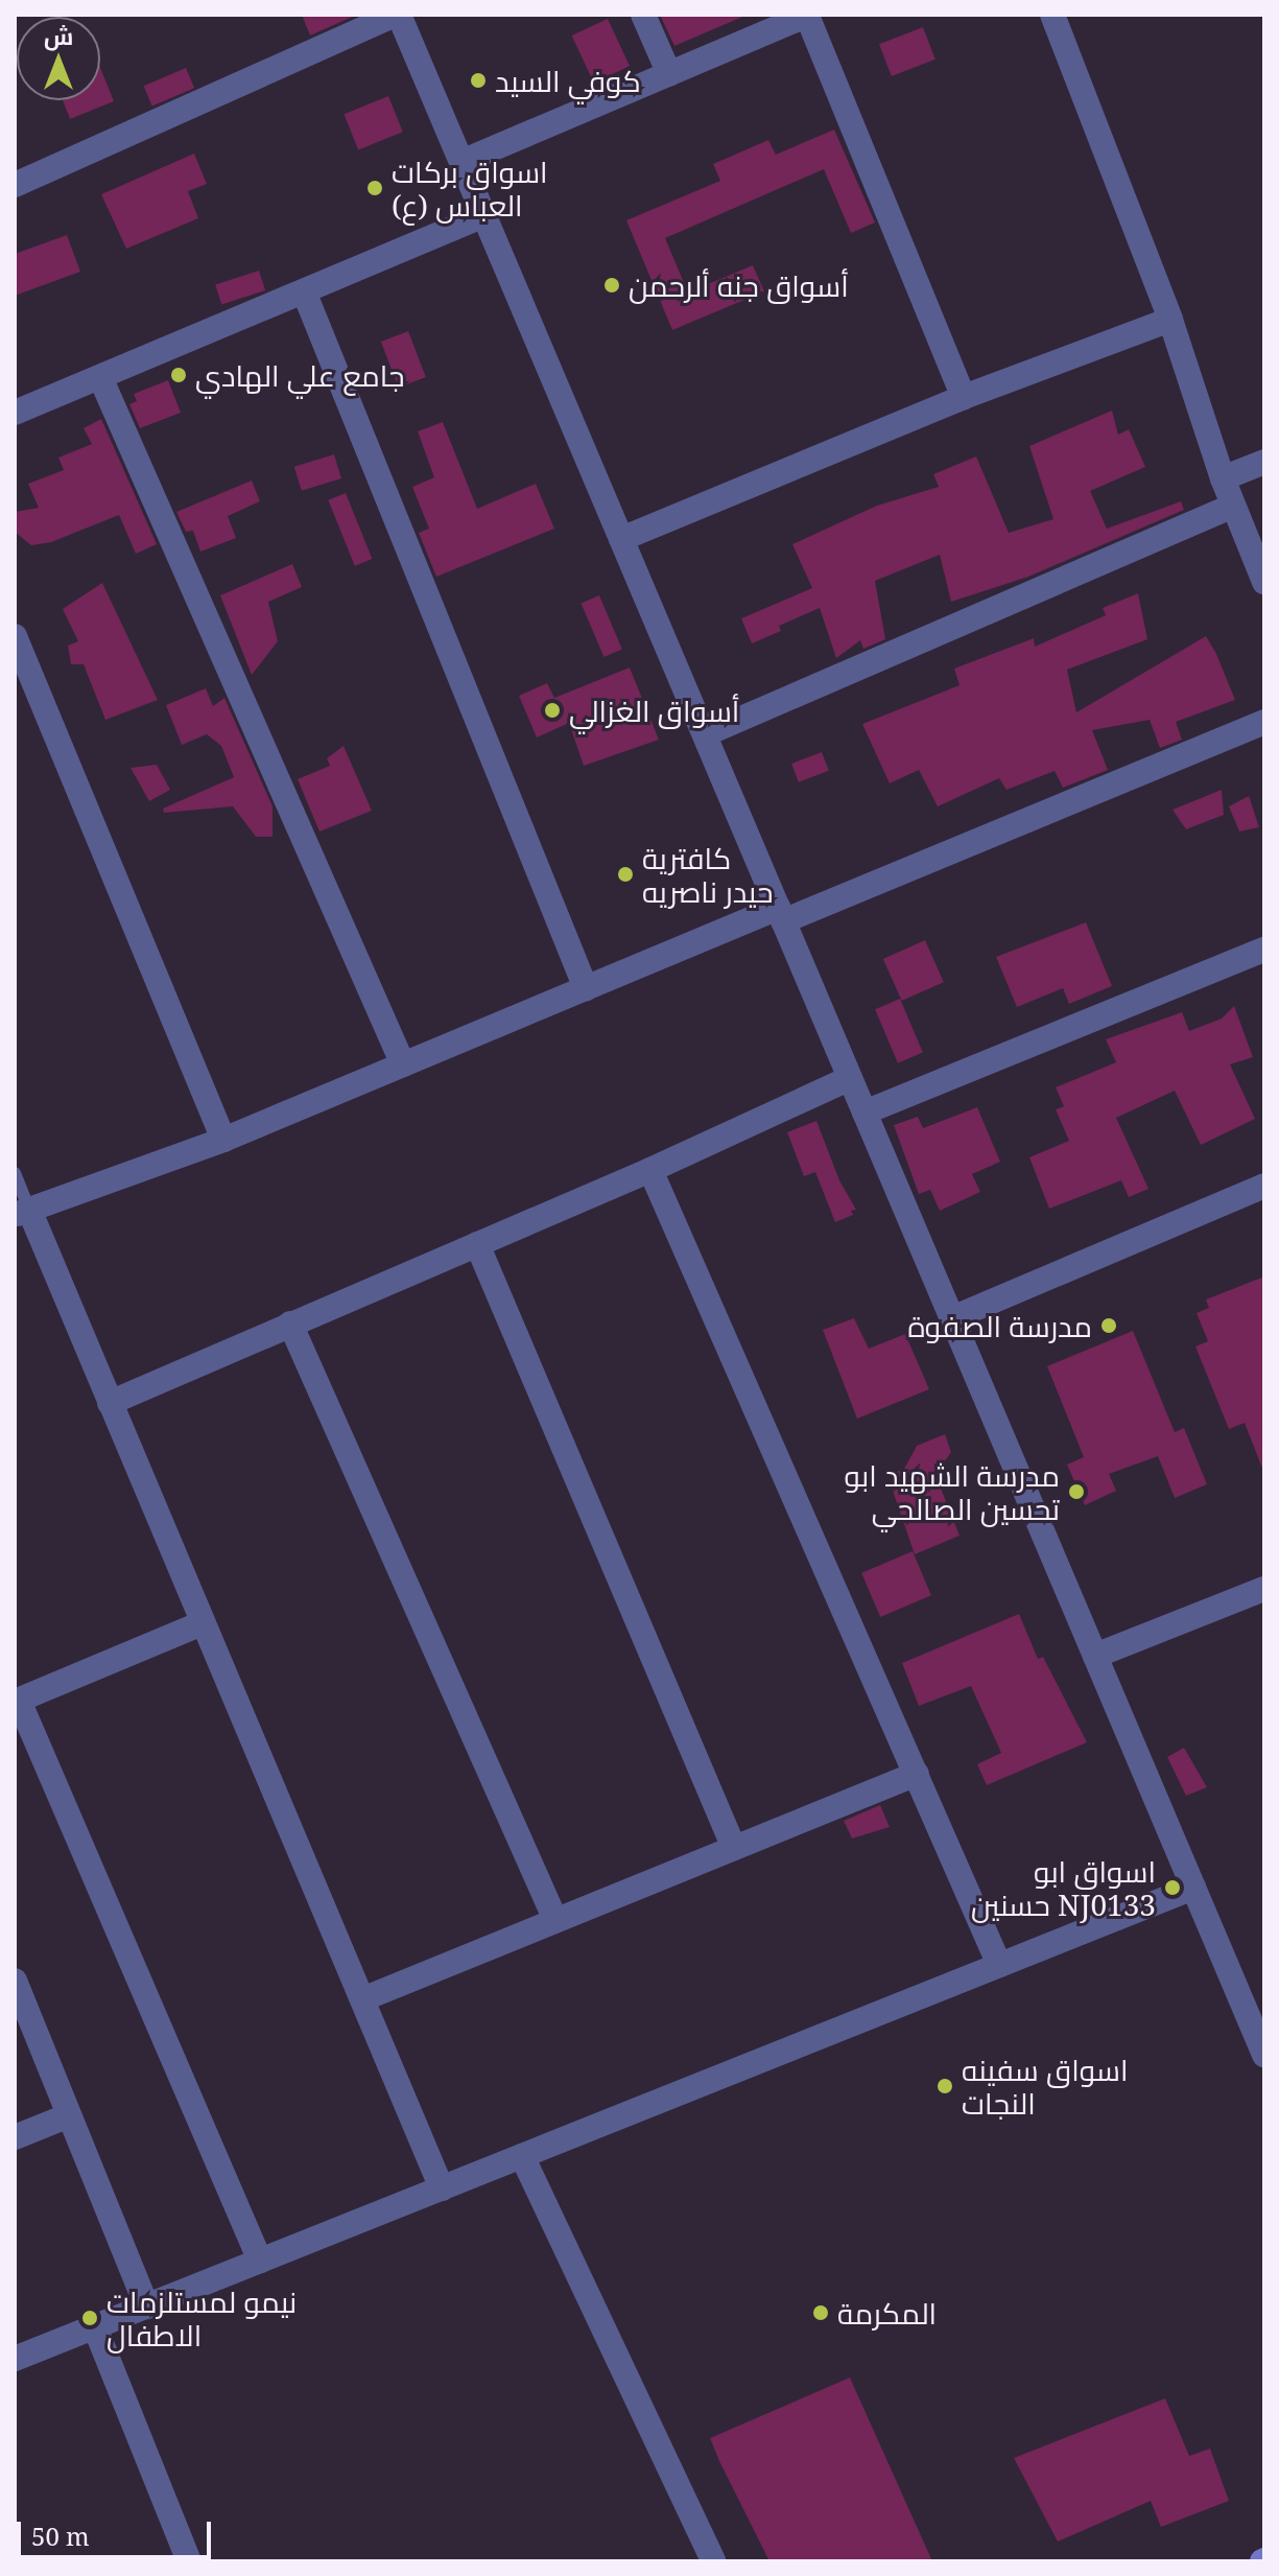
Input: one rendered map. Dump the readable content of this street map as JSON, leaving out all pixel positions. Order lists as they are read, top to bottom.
{
  "places": [
    "كوفي السيد",
    "اسواق بركات العباس (ع)",
    "أسواق جنه ألرحمن",
    "جامع علي الهادي",
    "أسواق الغزالي",
    "كافترية حيدر ناصريه",
    "مدرسة الصفوة",
    "مدرسة الشهيد ابو تحسين الصالحي",
    "اسواق ابو حسنين NJ0133",
    "اسواق سفينه النجات",
    "المكرمة",
    "نيمو لمستلزمات الاطفال"
  ],
  "scale_bar": "50 m",
  "north": "top"
}
